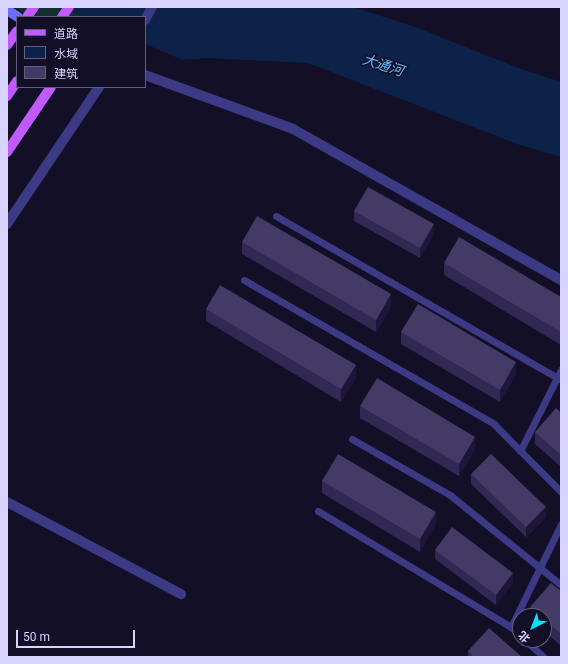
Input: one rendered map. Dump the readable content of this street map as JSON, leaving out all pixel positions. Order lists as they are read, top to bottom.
{
  "water": ["大通河"],
  "legend": ["道路", "水域", "建筑"],
  "scale_bar": "50 m",
  "north": "bottom left"
}
